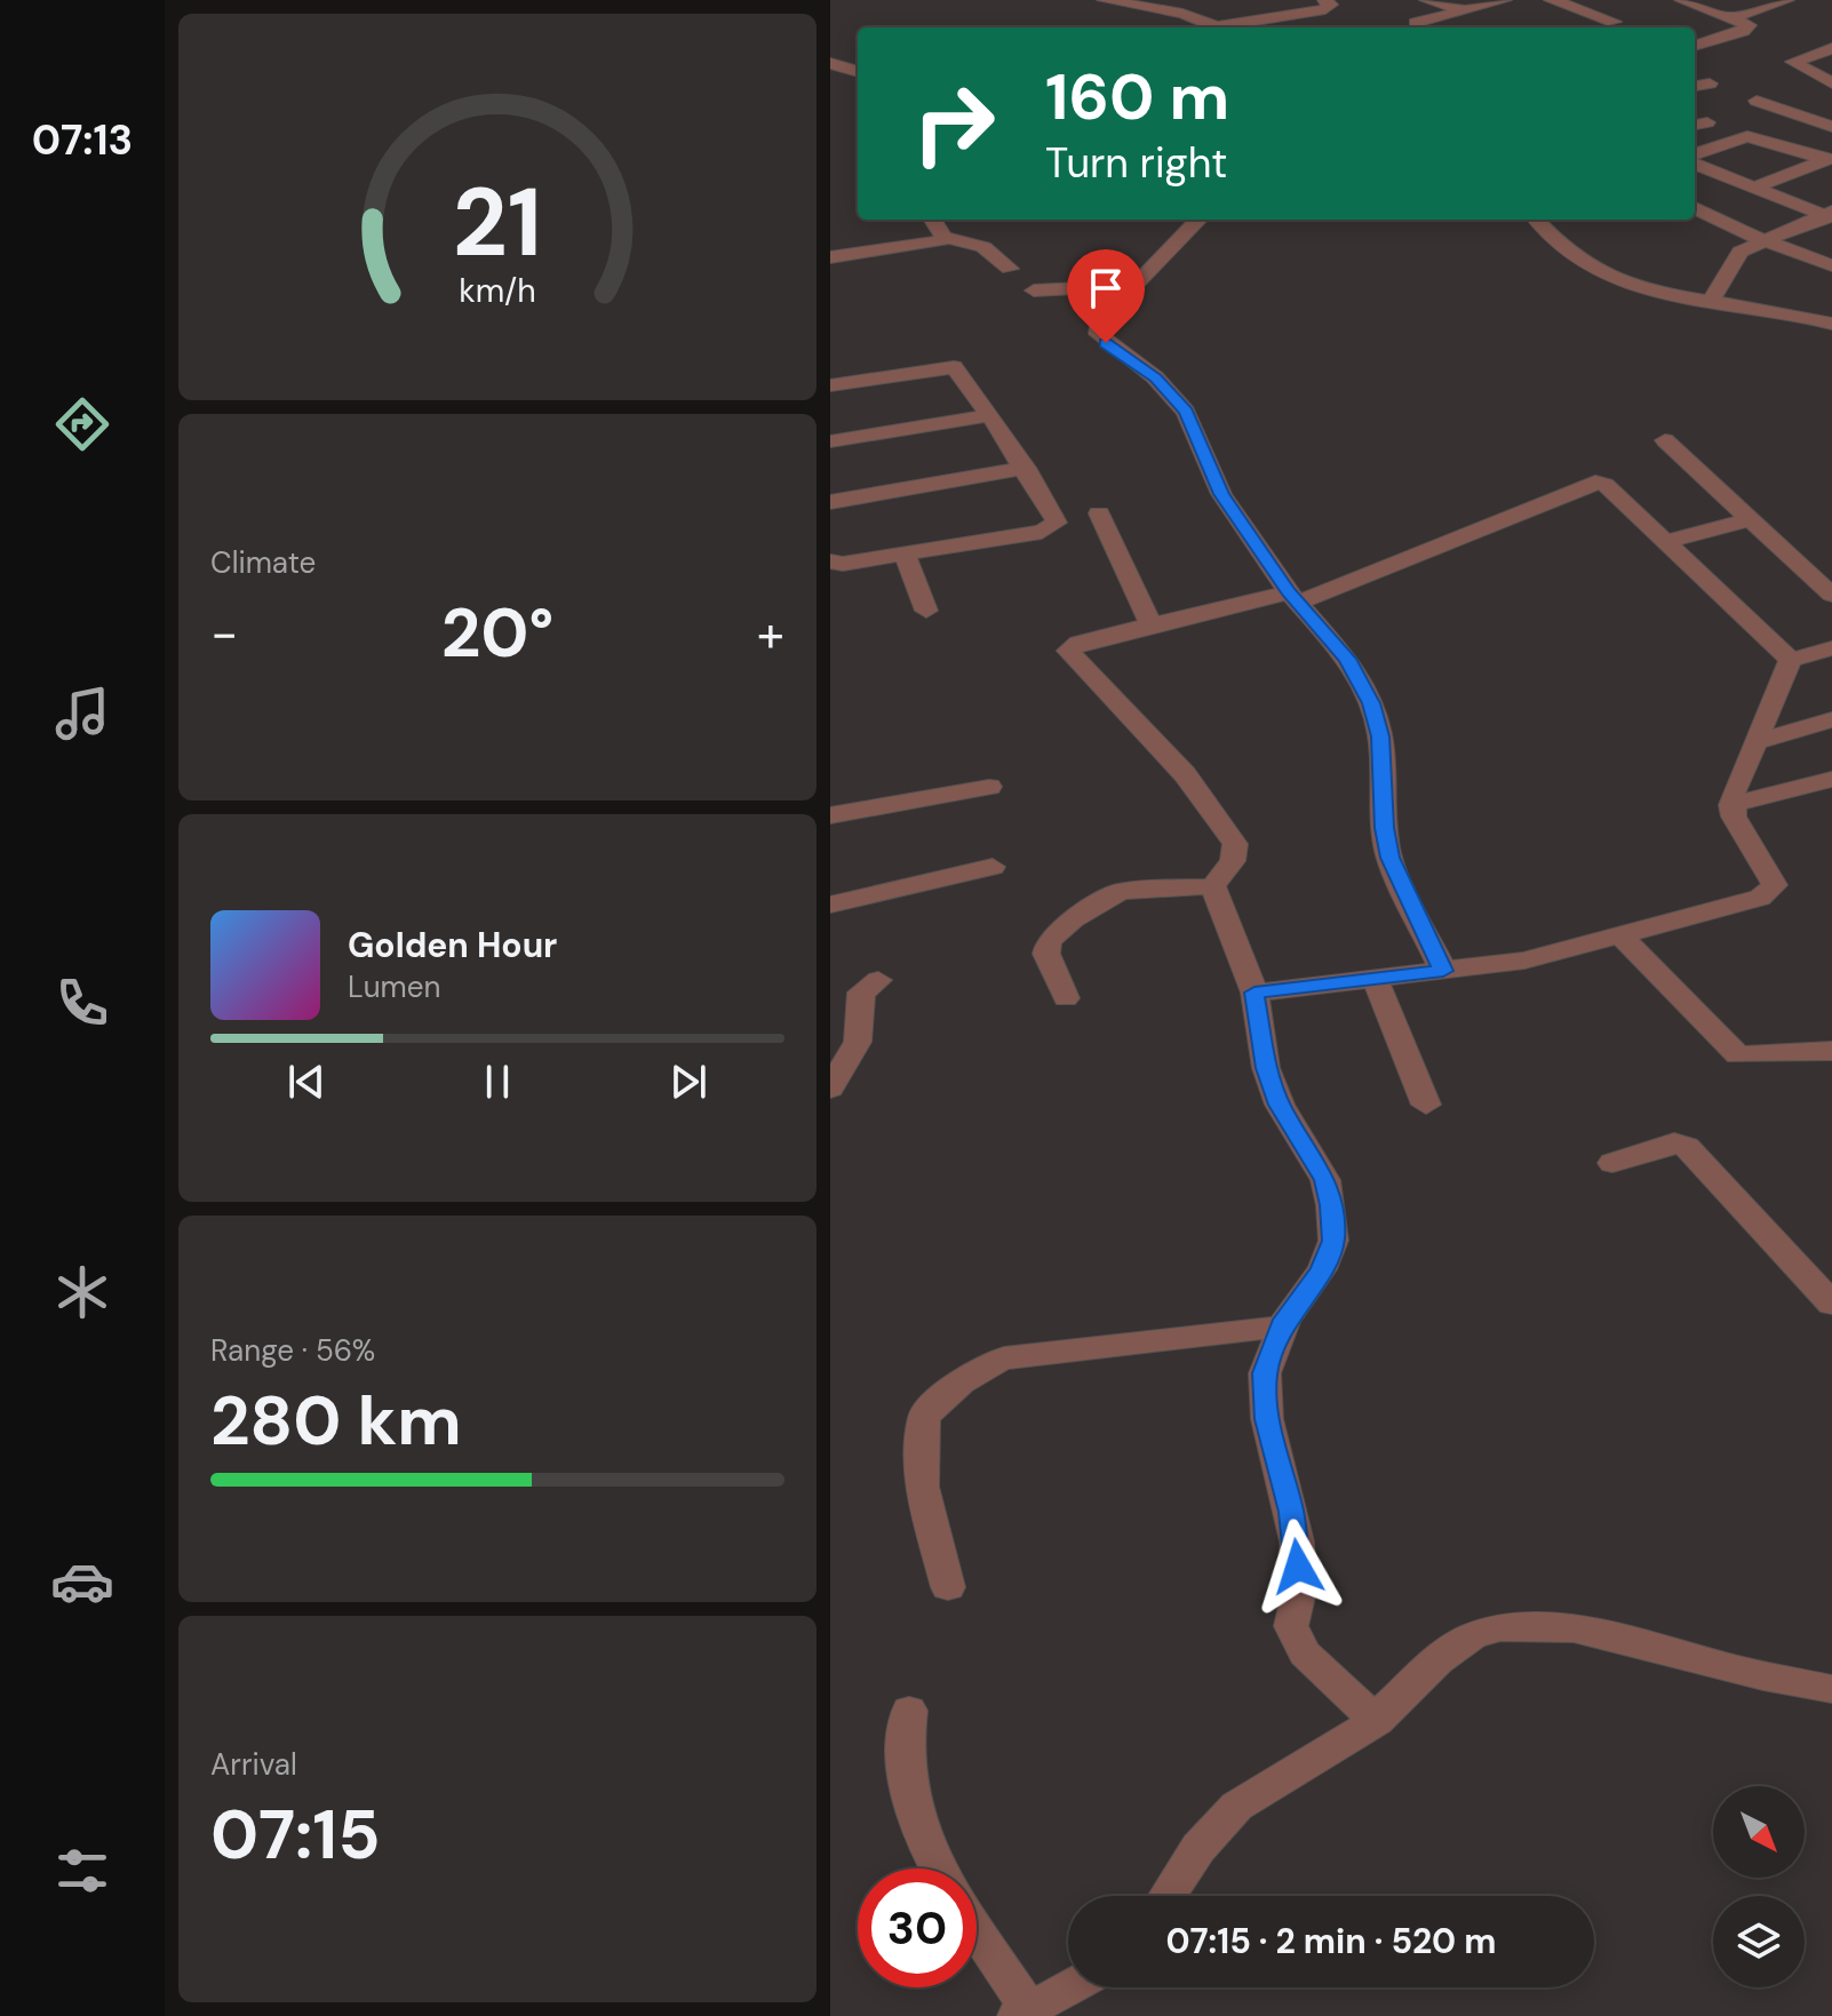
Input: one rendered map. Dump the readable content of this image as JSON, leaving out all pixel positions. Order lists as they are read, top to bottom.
{
  "north": "bottom right",
  "page": {
    "tabs": "07:13",
    "turn": ["160 m", "Turn right"],
    "tile": [
      "Climate",
      ["Range · 56%", "280 km"],
      ["Arrival", "07:15"]
    ],
    "heat": ["−", "20°", "+"],
    "song": ["Golden Hour", "Lumen"],
    "limit": "30",
    "trip": "07:15 · 2 min · 520 m",
    "gauge": ["21", "km/h"]
  }
}
